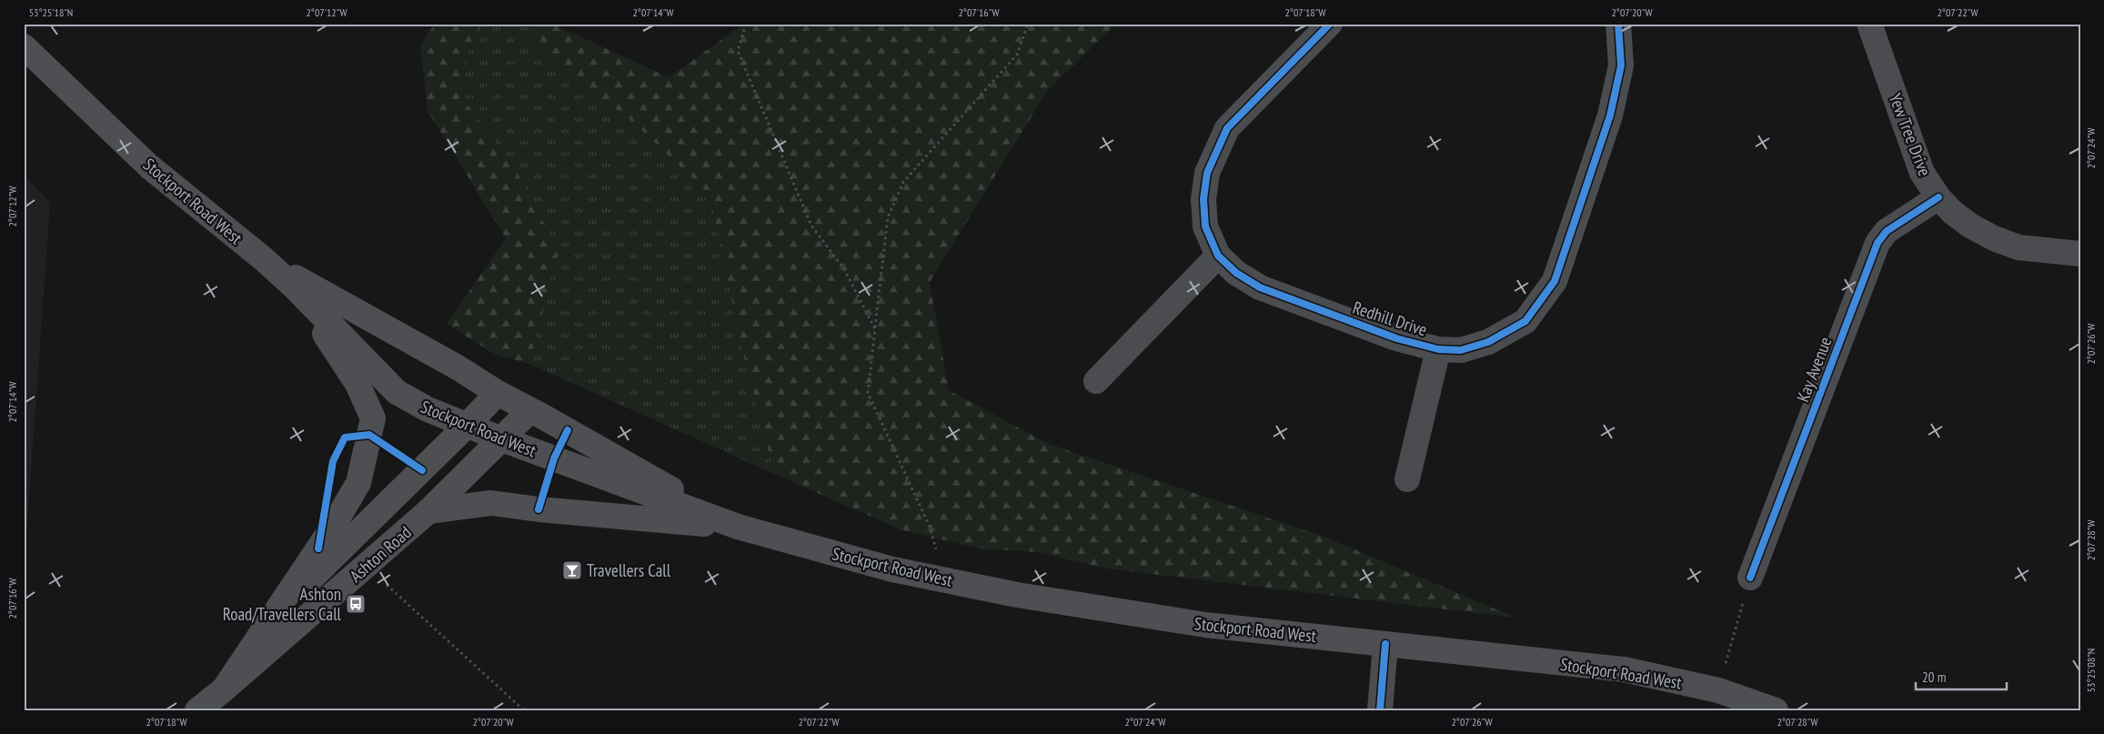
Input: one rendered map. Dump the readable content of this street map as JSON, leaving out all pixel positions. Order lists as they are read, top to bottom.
{
  "streets": {
    "main road": ["Stockport Road West", "Ashton Road"],
    "street": ["Yew Tree Drive", "Redhill Drive", "Kay Avenue"]
  },
  "crossings": [
    ["Yew Tree Drive", "Kay Avenue"],
    ["Stockport Road West", "Ashton Road"]
  ],
  "places": {
    "bar": ["Travellers Call"],
    "bus stop": ["Ashton Road/Travellers Call"]
  },
  "scale_bar": "20 m",
  "coordinates": [
    "53°25'18\"N",
    "2°07'12\"W",
    "2°07'14\"W",
    "2°07'16\"W",
    "2°07'18\"W",
    "2°07'20\"W",
    "2°07'22\"W",
    "2°07'24\"W",
    "2°07'26\"W",
    "2°07'28\"W",
    "53°25'08\"N"
  ]
}
